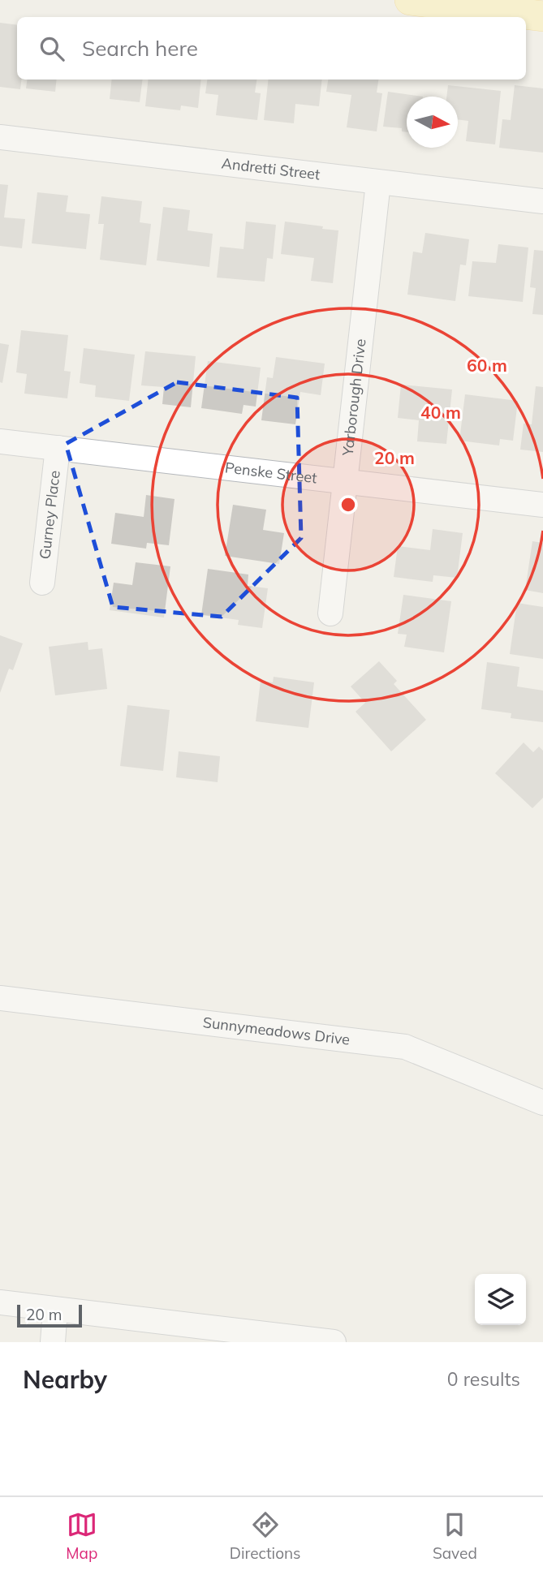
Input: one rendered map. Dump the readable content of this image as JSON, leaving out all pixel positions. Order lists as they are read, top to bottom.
{
  "streets": {
    "street": [
      "Andretti Street",
      "Yarborough Drive",
      "Penske Street",
      "Gurney Place",
      "Sunnymeadows Drive"
    ]
  },
  "crossings": [
    ["Andretti Street", "Yarborough Drive"],
    ["Yarborough Drive", "Penske Street"],
    ["Penske Street", "Gurney Place"]
  ],
  "scale_bar": "20 m",
  "north": "right",
  "page": {
    "search": "Search here",
    "scale": "20 m",
    "heading": ["Nearby", "0 results"],
    "nav": ["Map", "Directions", "Saved"]
  },
  "rings": ["60 m", "40 m", "20 m"]
}
